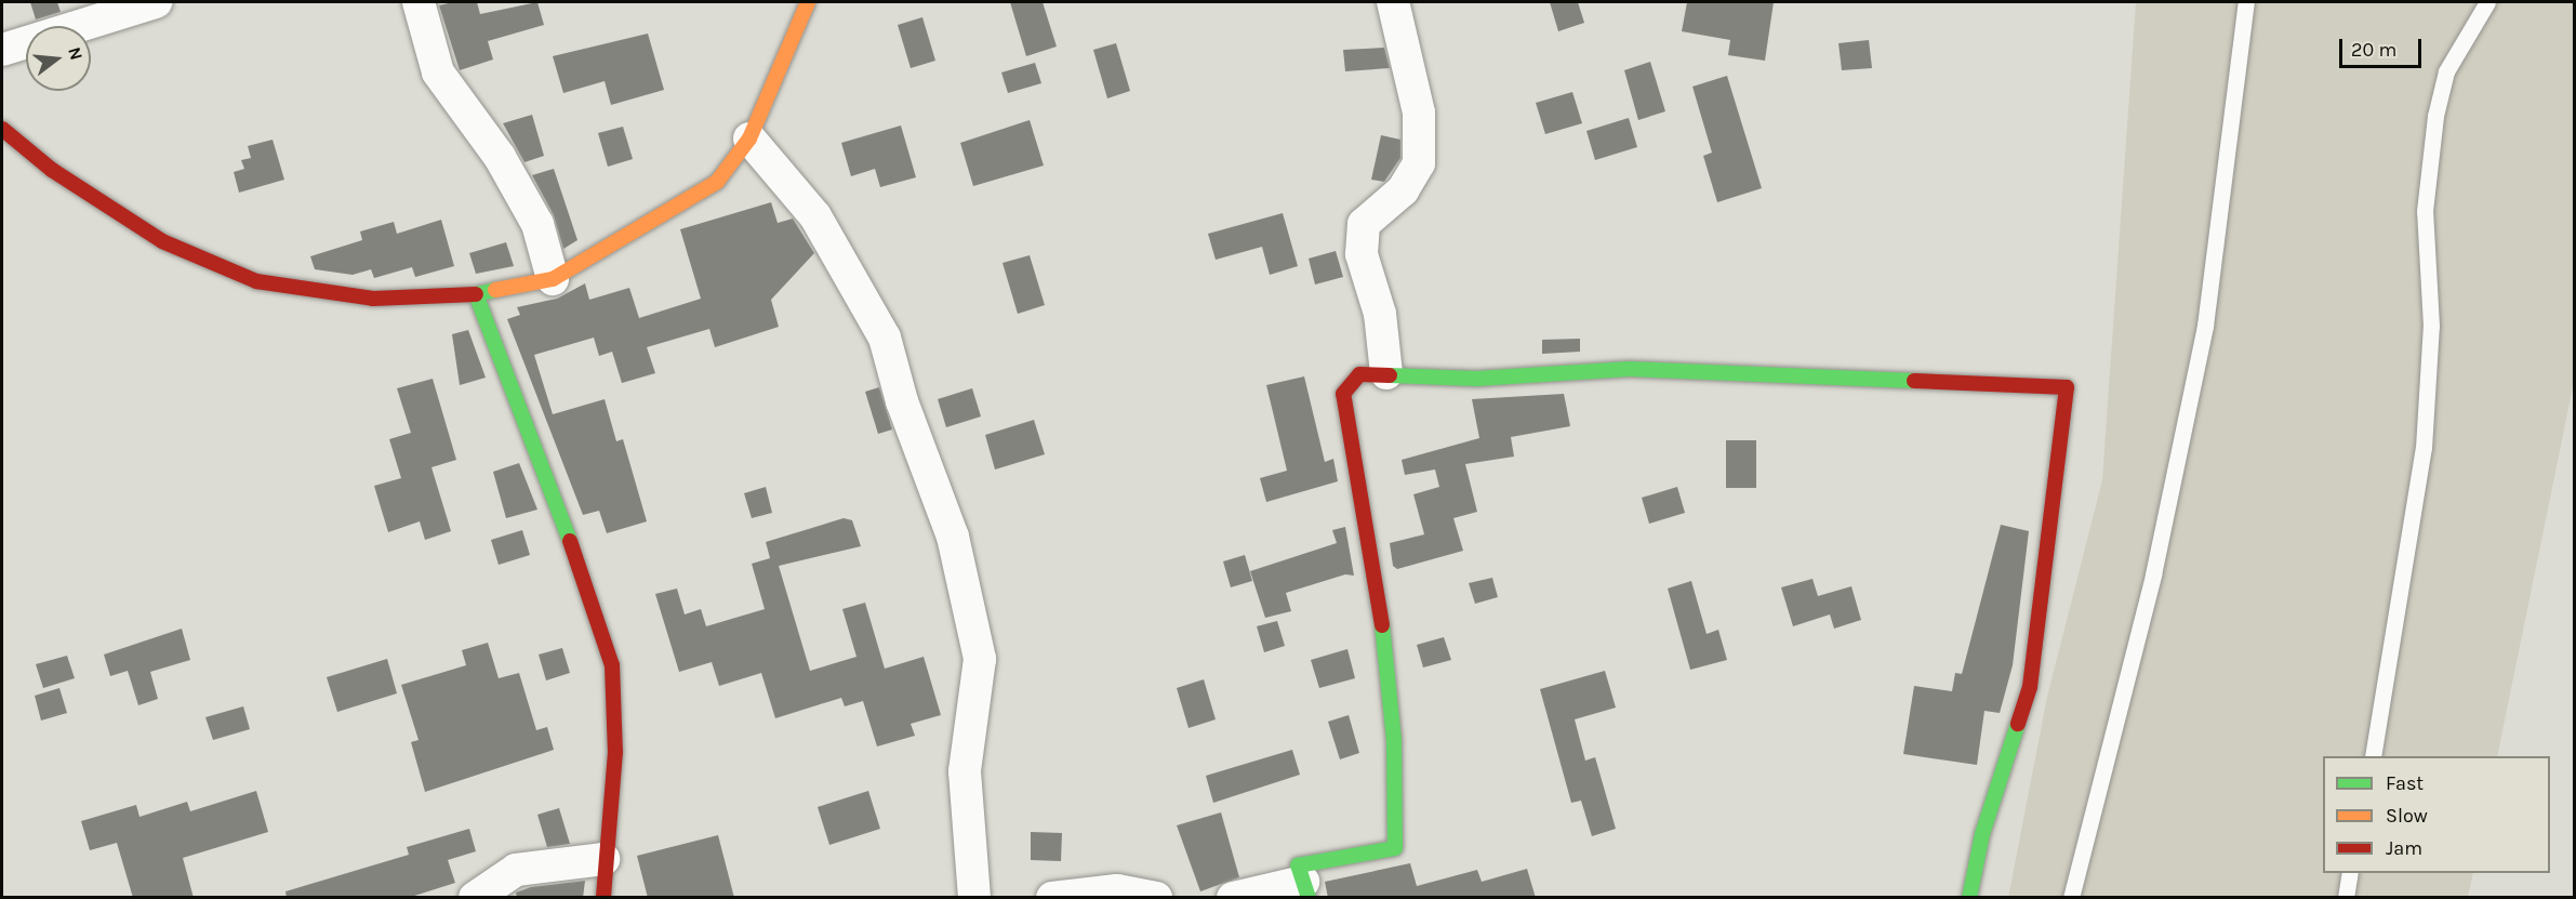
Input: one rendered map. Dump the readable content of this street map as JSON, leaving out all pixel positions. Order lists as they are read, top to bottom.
{
  "legend": ["Fast", "Slow", "Jam"],
  "scale_bar": "20 m",
  "north": "right"
}
